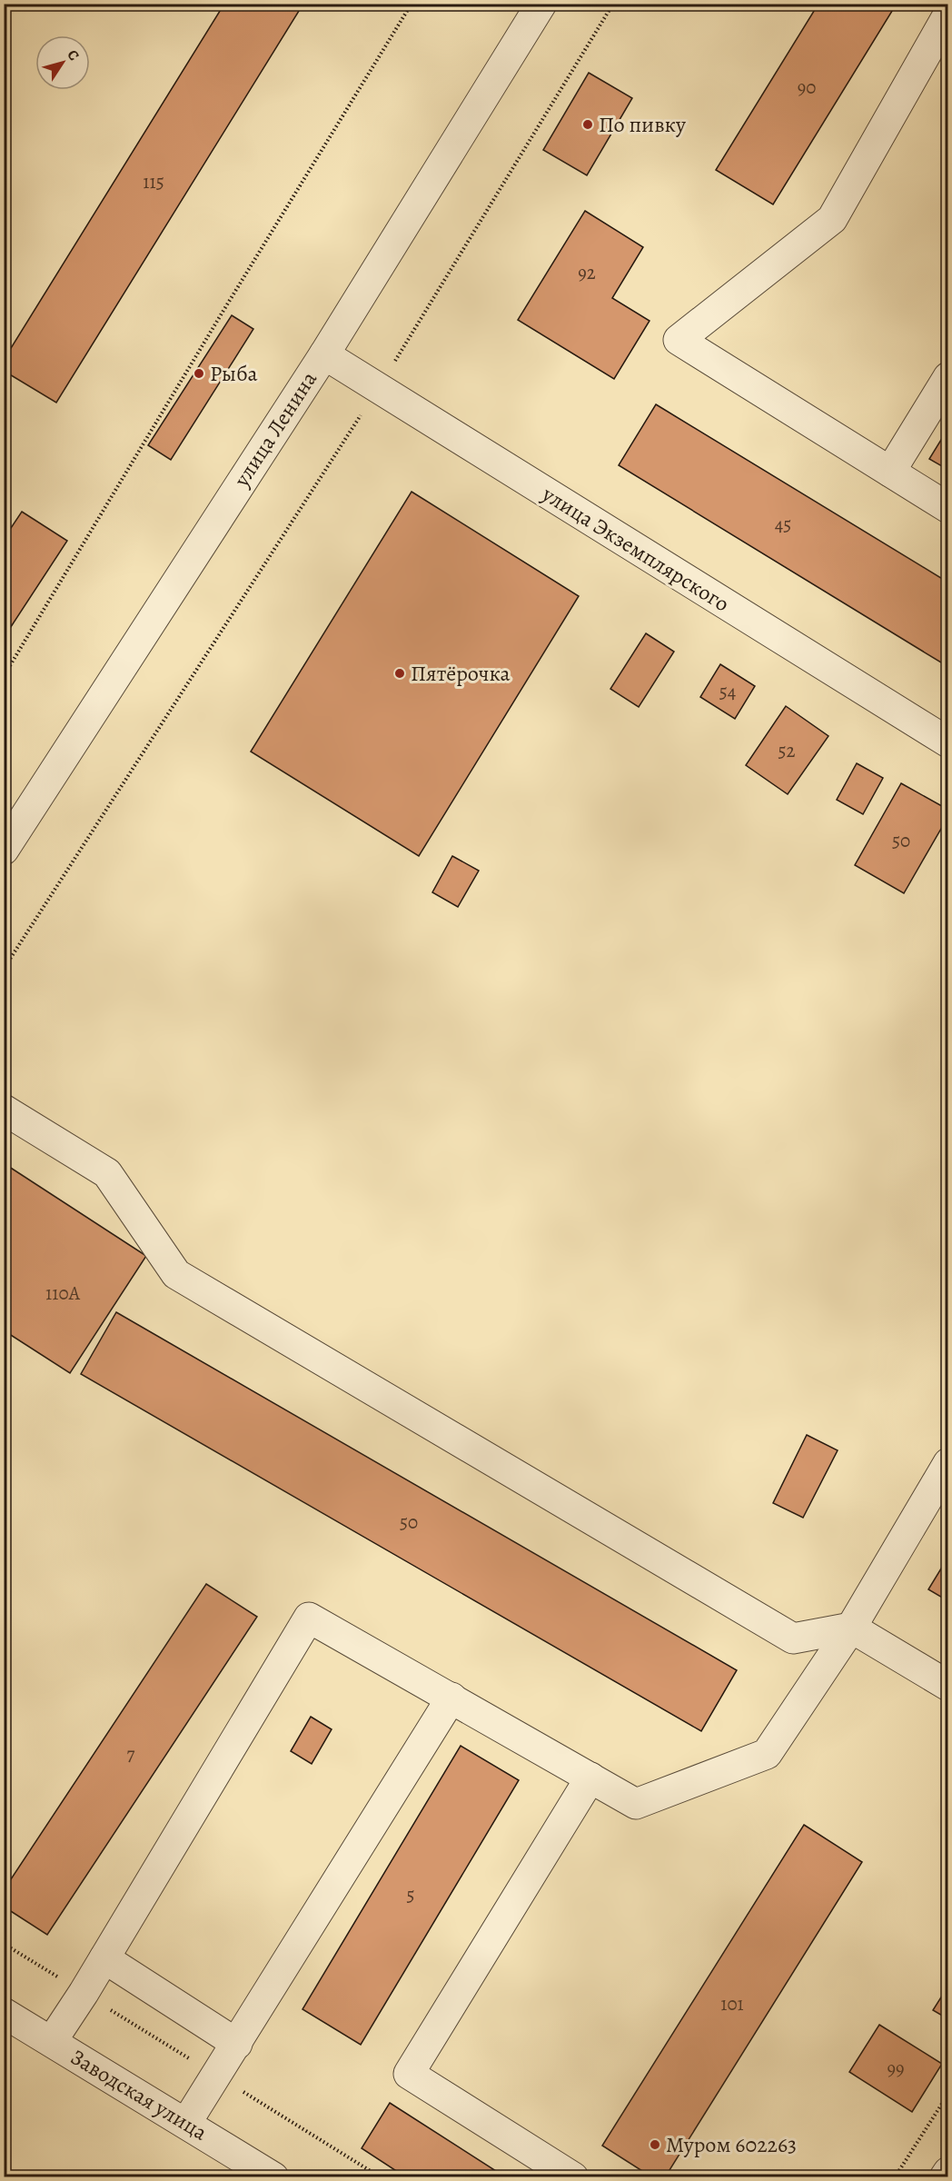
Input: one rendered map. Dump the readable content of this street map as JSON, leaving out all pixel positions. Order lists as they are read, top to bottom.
{
  "streets": {
    "street": ["улица Ленина", "улица Экземплярского", "Заводская улица"]
  },
  "crossings": [
    ["улица Ленина", "улица Экземплярского"]
  ],
  "places": [
    "По пивку",
    "Рыба",
    "Пятёрочка",
    "Муром 602263"
  ],
  "house_numbers": [
    "90",
    "115",
    "92",
    "45",
    "54",
    "52",
    "50",
    "110А",
    "50",
    "7",
    "5",
    "101",
    "99"
  ],
  "north": "top right"
}
